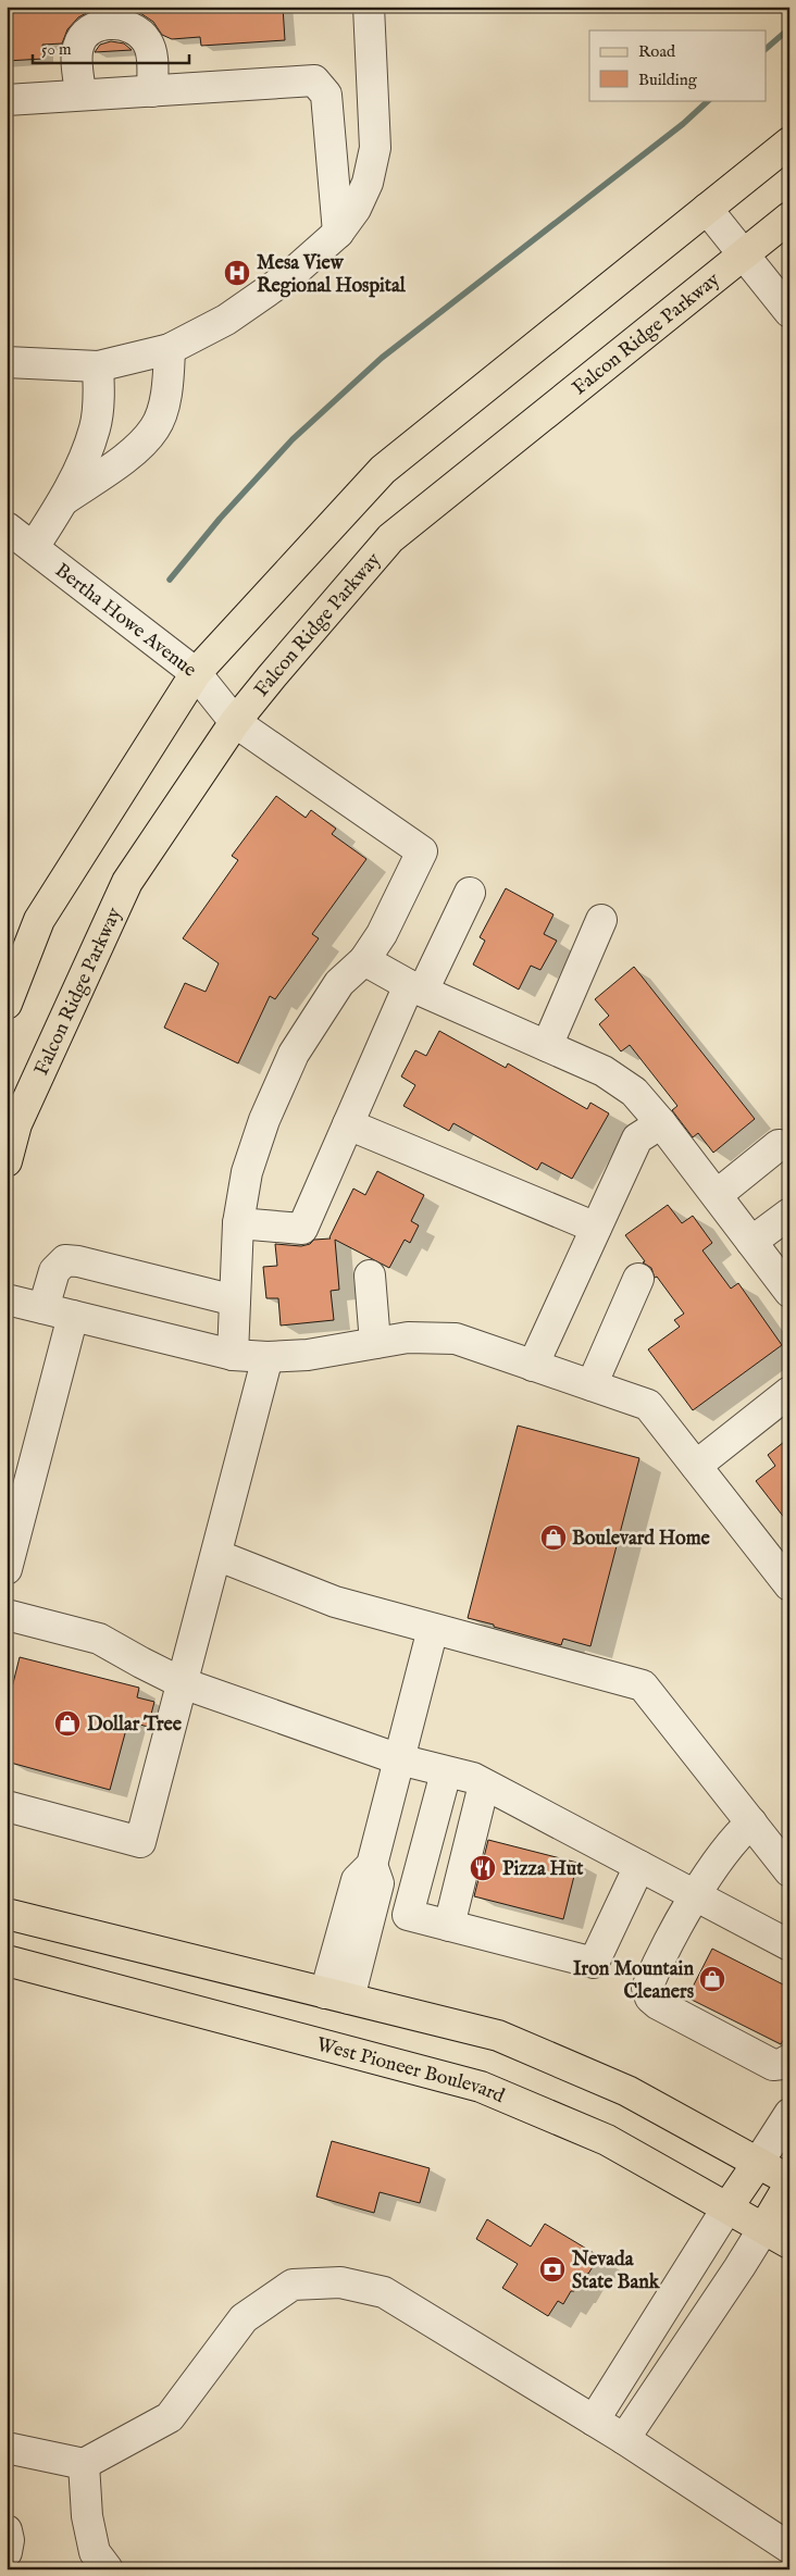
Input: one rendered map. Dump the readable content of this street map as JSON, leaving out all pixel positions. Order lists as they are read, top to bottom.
{
  "streets": {
    "main road": ["Falcon Ridge Parkway", "West Pioneer Boulevard"],
    "street": ["Bertha Howe Avenue"]
  },
  "crossings": [
    ["Falcon Ridge Parkway", "Bertha Howe Avenue"]
  ],
  "places": {
    "hospital": ["Mesa View Regional Hospital"],
    "shop": ["Boulevard Home", "Dollar Tree", "Iron Mountain Cleaners"],
    "restaurant": ["Pizza Hut"],
    "bank": ["Nevada State Bank"]
  },
  "legend": ["Road", "Building"],
  "scale_bar": "50 m"
}
